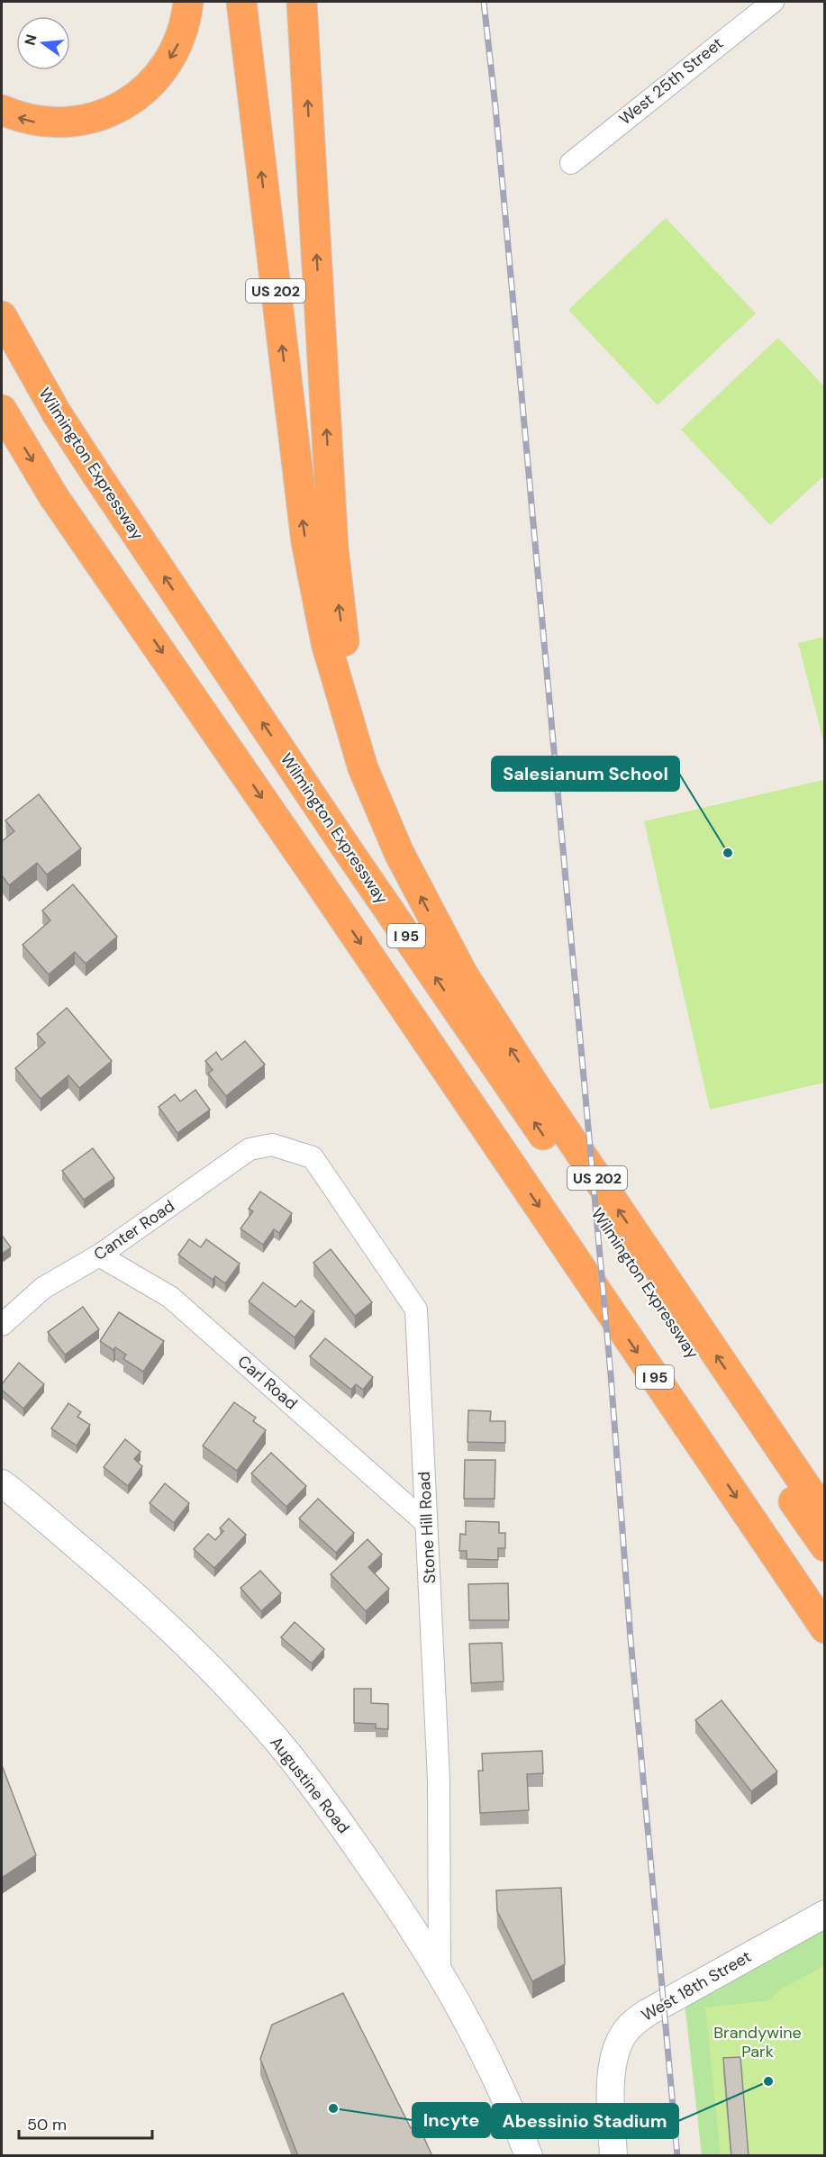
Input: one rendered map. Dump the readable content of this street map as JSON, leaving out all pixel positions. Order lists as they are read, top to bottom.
{
  "streets": {
    "highway": ["US 202", "Wilmington Expressway", "I 95"],
    "street": [
      "West 25th Street",
      "Canter Road",
      "Carl Road",
      "Stone Hill Road",
      "Augustine Road",
      "West 18th Street"
    ]
  },
  "crossings": [
    ["Canter Road", "Carl Road"],
    ["Canter Road", "Stone Hill Road"],
    ["Carl Road", "Stone Hill Road"],
    ["Stone Hill Road", "Augustine Road"]
  ],
  "parks": ["Brandywine Park"],
  "places": ["Salesianum School", "Abessinio Stadium", "Incyte"],
  "scale_bar": "50 m",
  "north": "left"
}
